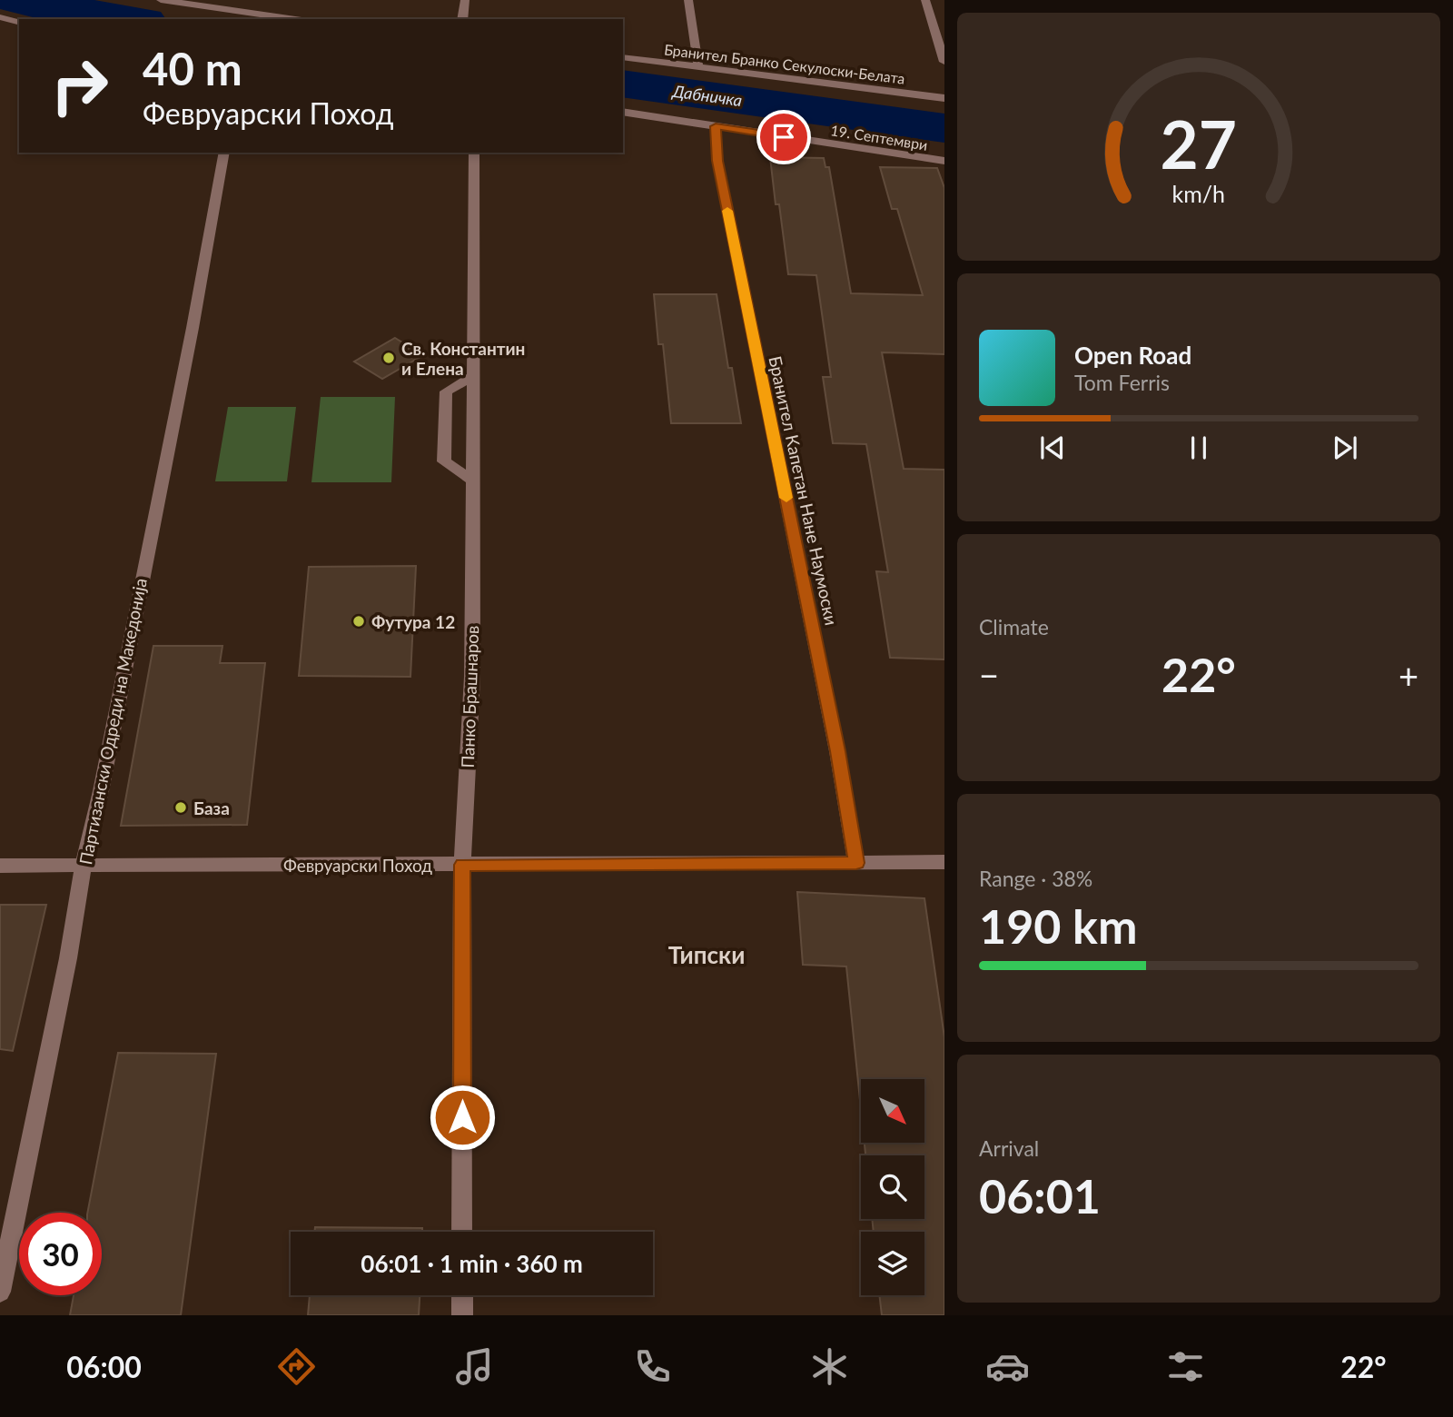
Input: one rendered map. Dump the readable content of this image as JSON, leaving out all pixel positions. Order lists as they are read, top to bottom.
{
  "streets": {
    "street": [
      "Бранител Бранко Секулоски-Белата",
      "19. Септември",
      "Бранител Капетан Нане Наумоски",
      "Панко Брашнаров",
      "Партизански Одреди на Македонија",
      "Февруарски Поход"
    ]
  },
  "crossings": [
    ["19. Септември", "Бранител Капетан Нане Наумоски"],
    ["Бранител Капетан Нане Наумоски", "Февруарски Поход"],
    ["Панко Брашнаров", "Февруарски Поход"],
    ["Партизански Одреди на Македонија", "Февруарски Поход"]
  ],
  "districts": ["Типски"],
  "water": ["Дабничка"],
  "places": ["Св. Константин и Елена", "Футура 12", "База"],
  "north": "bottom right",
  "page": {
    "turn": ["40 m", "Февруарски Поход"],
    "song": ["Open Road", "Tom Ferris"],
    "tile": [
      "Climate",
      ["Range · 38%", "190 km"],
      ["Arrival", "06:01"]
    ],
    "heat": ["−", "22°", "+"],
    "limit": "30",
    "trip": "06:01 · 1 min · 360 m",
    "tabs": ["06:00", "22°"],
    "gauge": ["27", "km/h"]
  }
}
